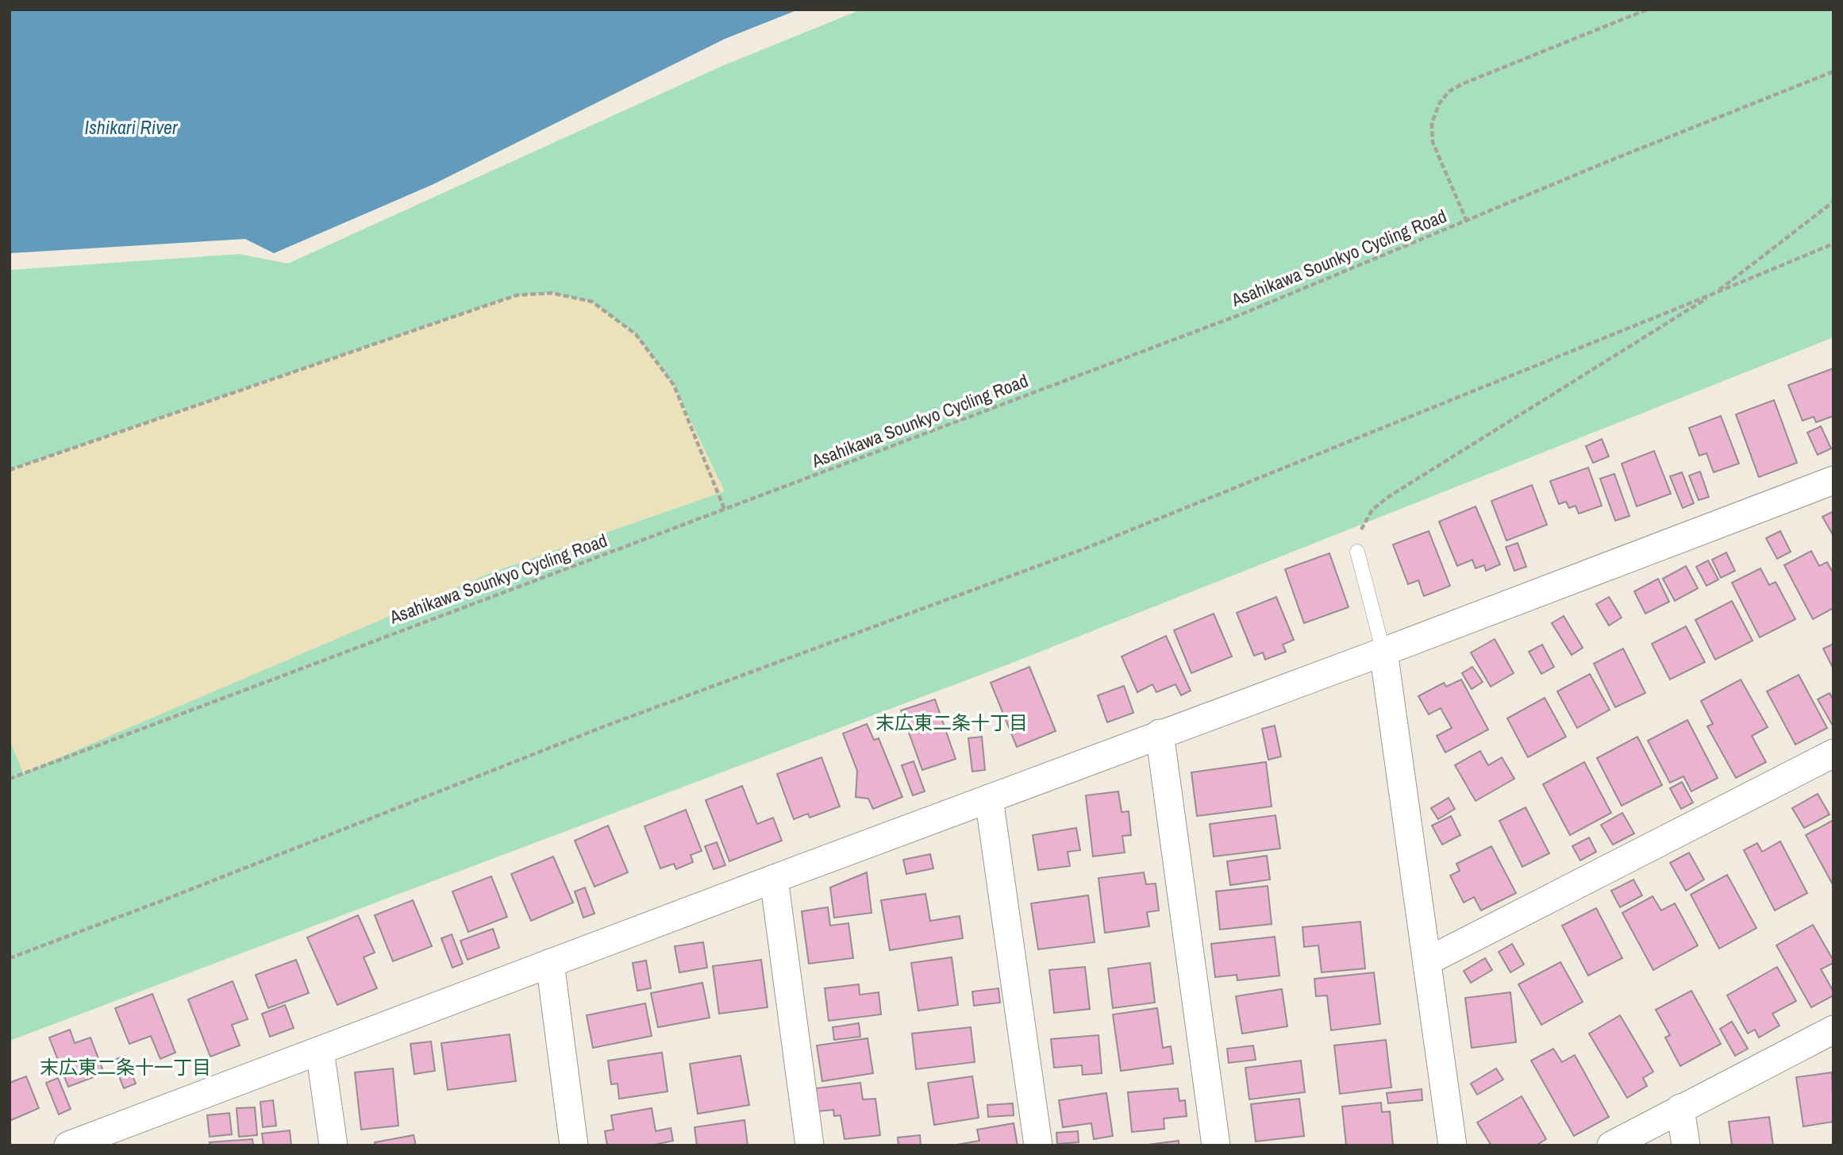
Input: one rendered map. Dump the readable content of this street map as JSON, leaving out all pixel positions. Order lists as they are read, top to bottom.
{
  "streets": {
    "path": ["Asahikawa Sounkyo Cycling Road"]
  },
  "districts": ["末広東二条十丁目", "末広東二条十一丁目"],
  "water": ["Ishikari River"]
}
